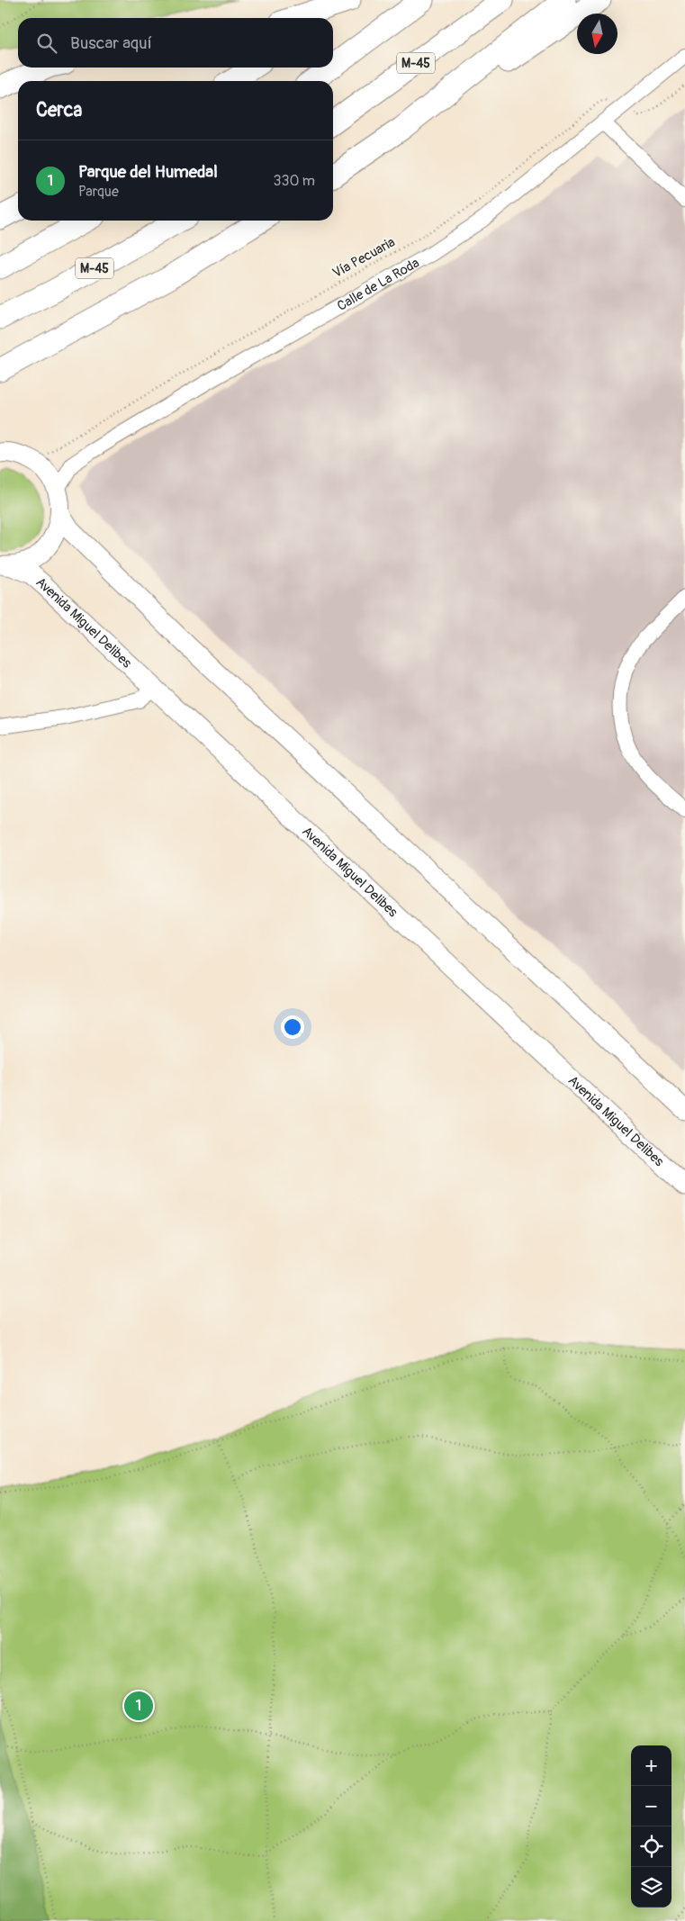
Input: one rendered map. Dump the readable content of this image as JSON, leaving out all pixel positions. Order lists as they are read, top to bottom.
{
  "streets": {
    "highway": ["M-45"],
    "main road": ["Avenida Miguel Delibes"],
    "street": ["Calle de La Roda"],
    "path": ["Vía Pecuaria"]
  },
  "crossings": [
    ["Vía Pecuaria", "Calle de La Roda"]
  ],
  "north": "bottom",
  "page": {
    "search": "Buscar aquí",
    "heading": "Cerca",
    "list": [
      {
        "mark": "1",
        "name": "Parque del Humedal",
        "note": "Parque",
        "value": "330 m"
      }
    ],
    "pins": "1",
    "map_buttons": ["+", "−"]
  }
}
